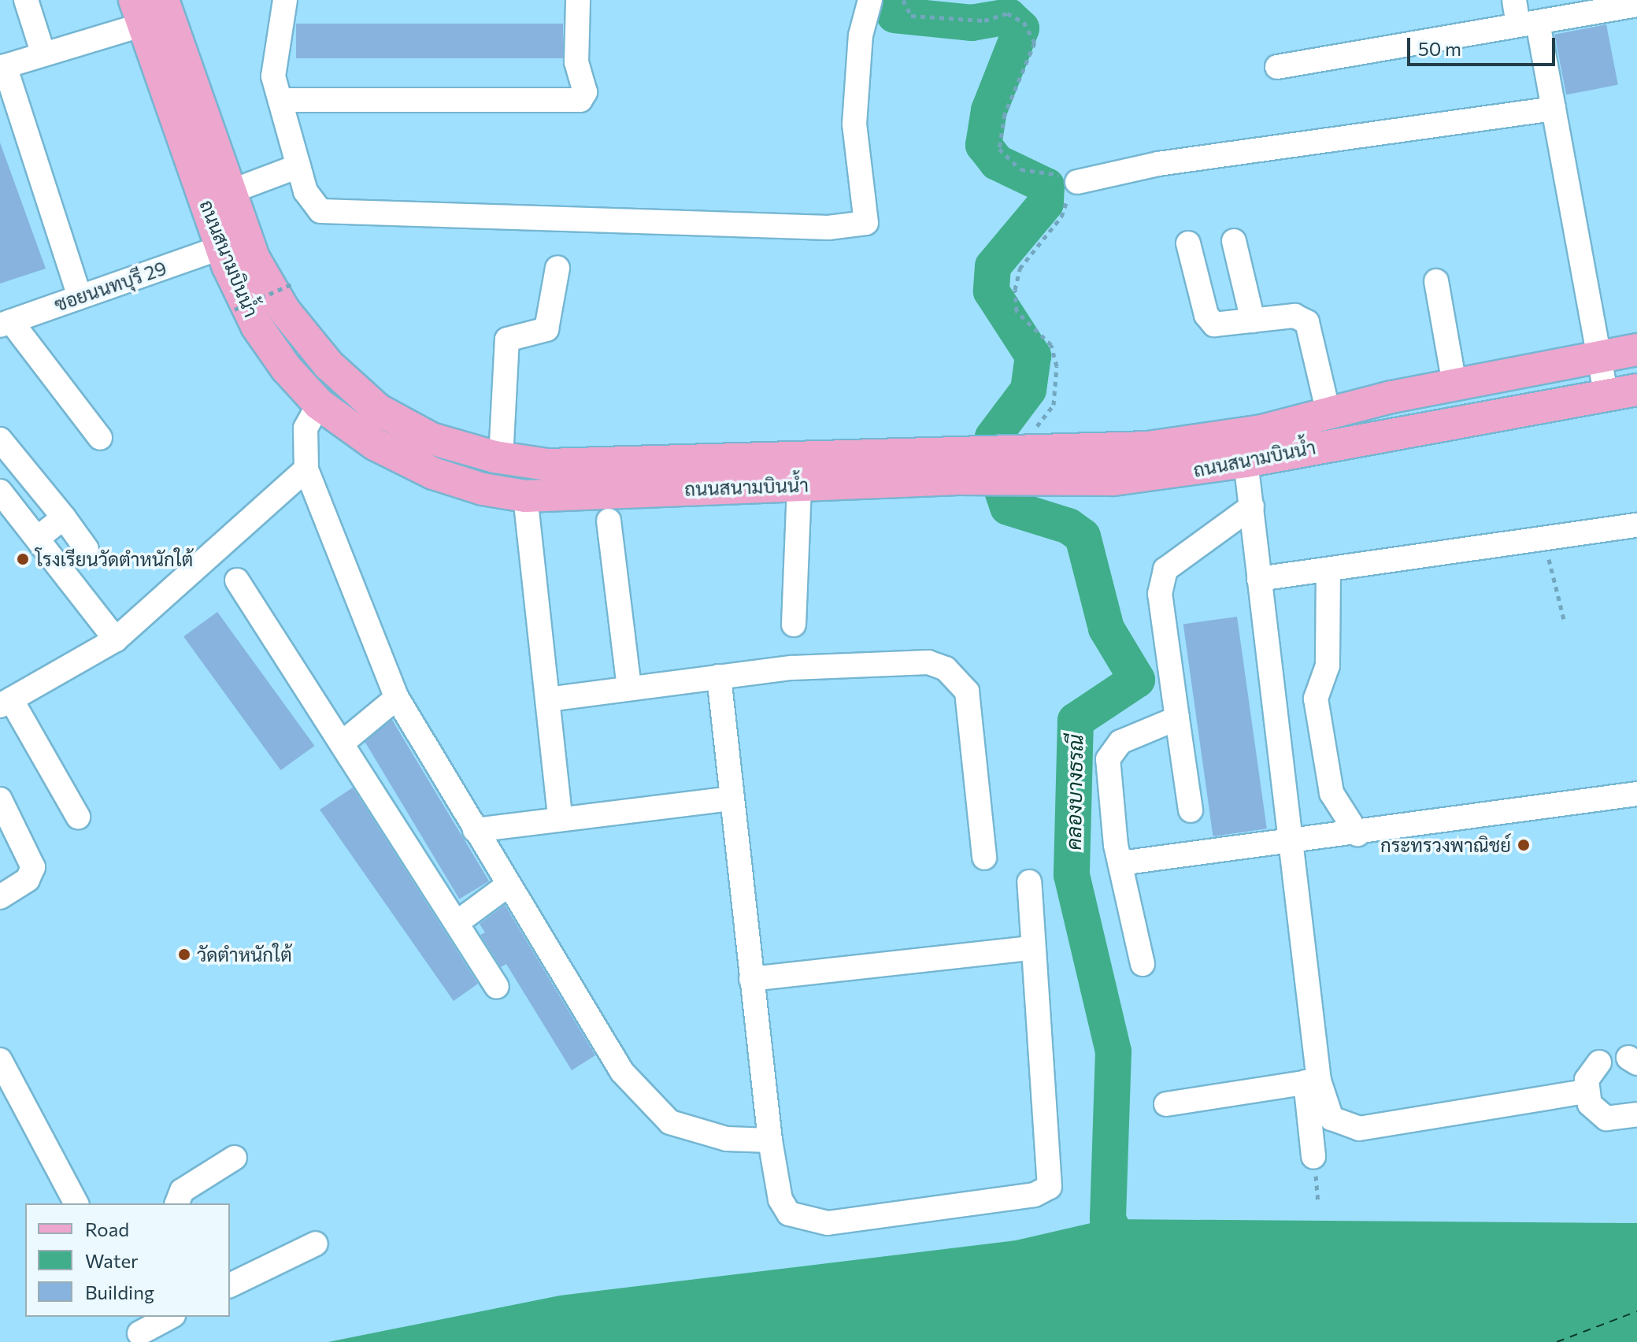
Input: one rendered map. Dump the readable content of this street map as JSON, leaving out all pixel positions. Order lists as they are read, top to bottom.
{
  "streets": {
    "main road": ["ถนนสนามบินน้ำ"],
    "street": ["ซอยนนทบุรี 29"]
  },
  "crossings": [
    ["ถนนสนามบินน้ำ", "ซอยนนทบุรี 29"]
  ],
  "water": ["คลองบางธรณี"],
  "places": ["โรงเรียนวัดตำหนักใต้", "กระทรวงพาณิชย์", "วัดตำหนักใต้"],
  "legend": ["Road", "Water", "Building"],
  "scale_bar": "50 m"
}
